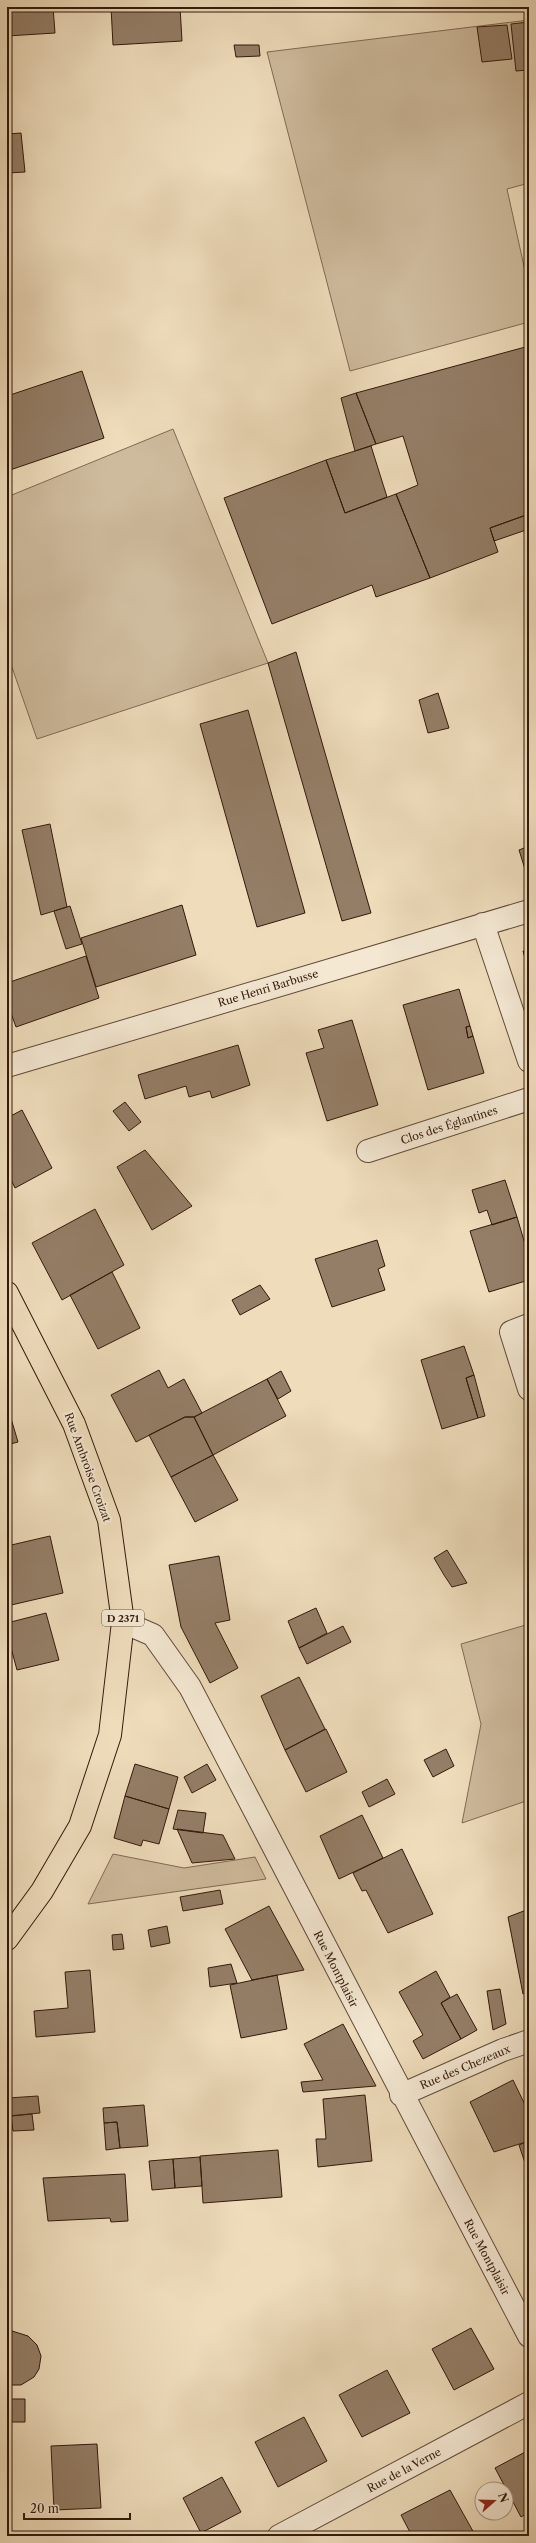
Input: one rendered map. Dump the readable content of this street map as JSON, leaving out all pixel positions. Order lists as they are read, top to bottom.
{
  "streets": {
    "main road": ["Rue Ambroise Croizat", "D 2371"],
    "street": [
      "Rue Henri Barbusse",
      "Clos des Églantines",
      "Rue Montplaisir",
      "Rue des Chezeaux",
      "Rue de la Verne"
    ]
  },
  "crossings": [
    ["Rue Ambroise Croizat", "Rue Montplaisir"],
    ["Rue Montplaisir", "Rue des Chezeaux"]
  ],
  "scale_bar": "20 m",
  "north": "right"
}
